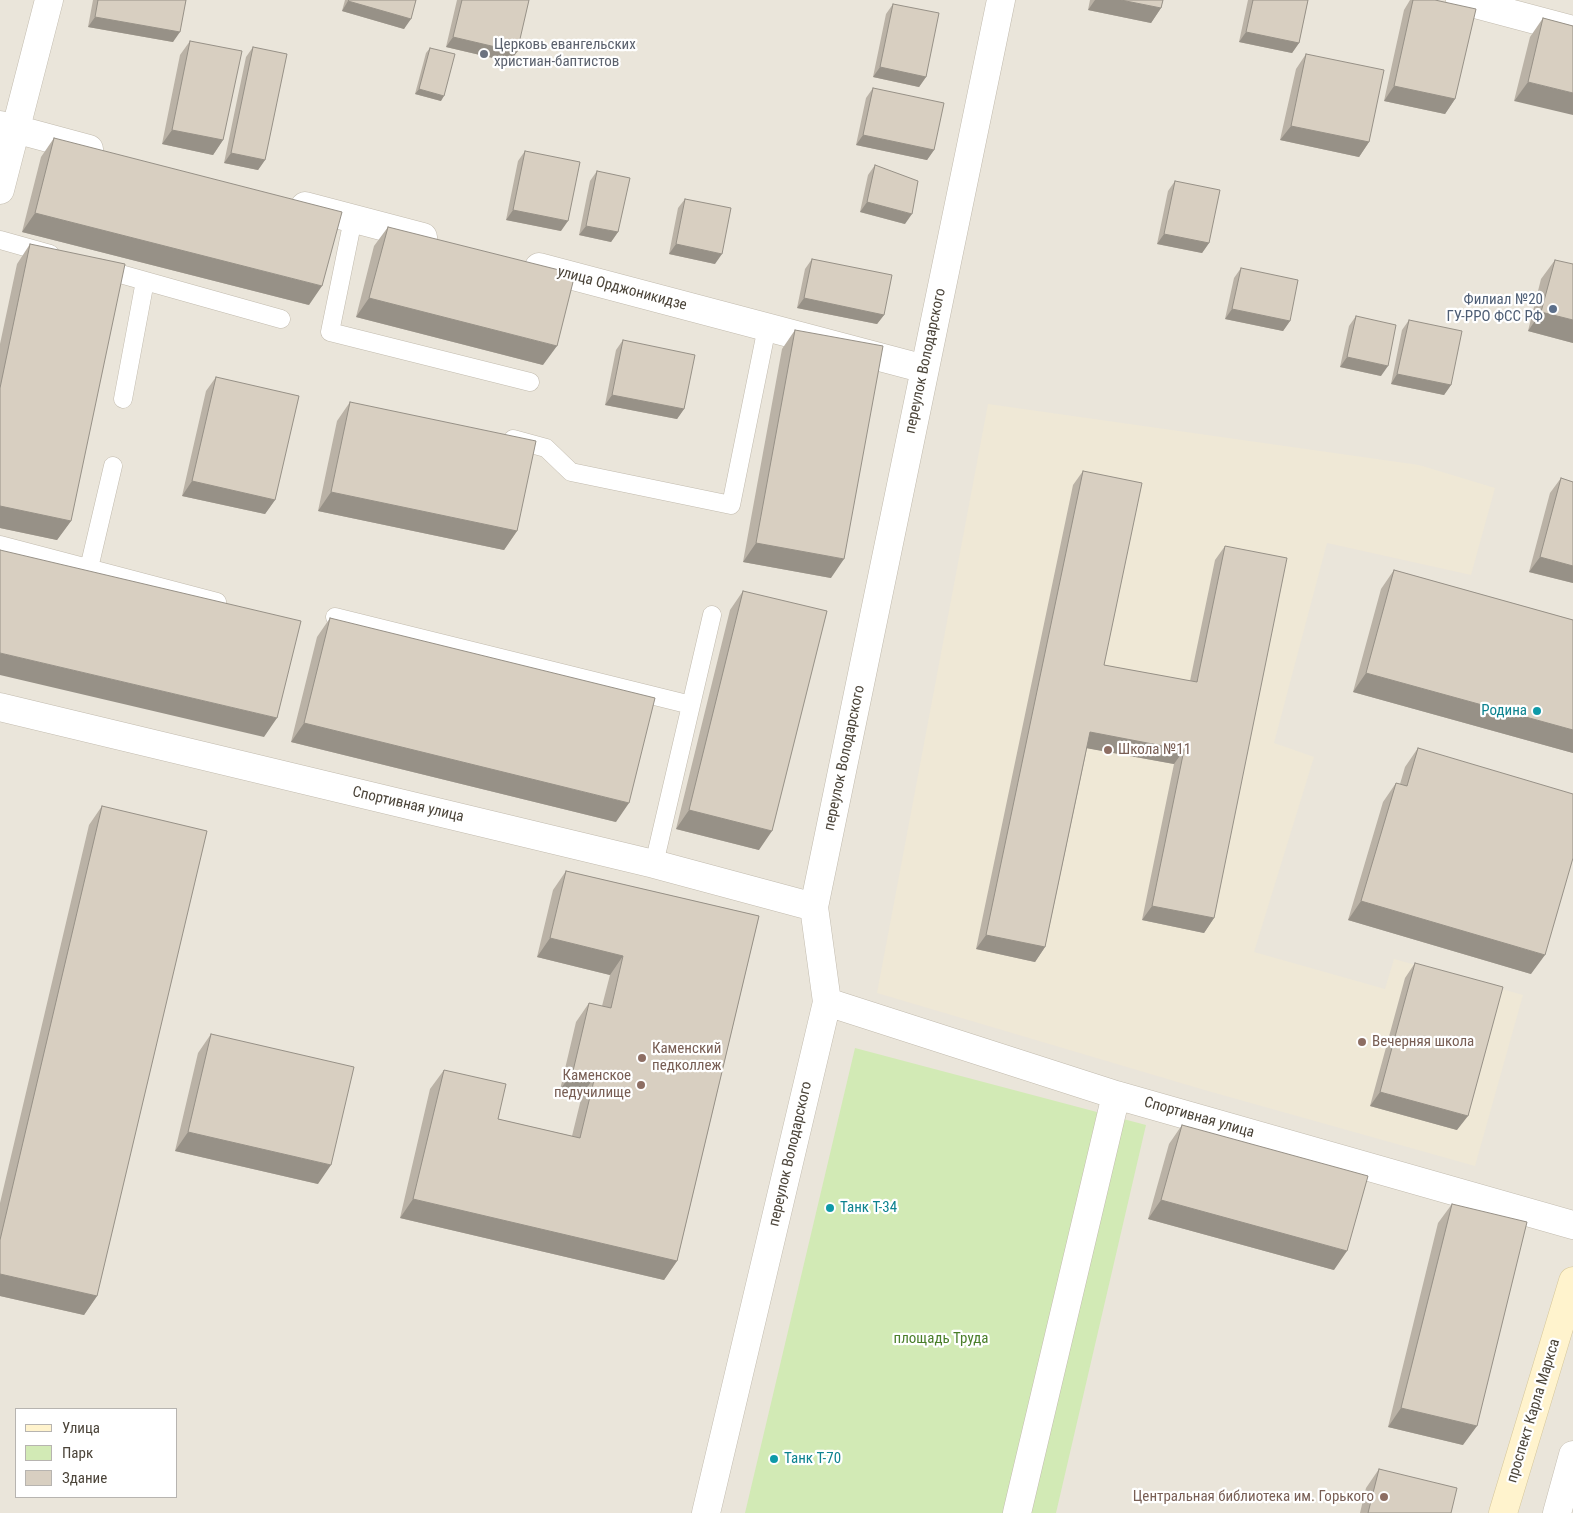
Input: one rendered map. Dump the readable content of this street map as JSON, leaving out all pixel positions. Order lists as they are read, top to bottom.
{
  "streets": {
    "street": [
      "улица Орджоникидзе",
      "переулок Володарского",
      "Спортивная улица",
      "проспект Карла Маркса"
    ]
  },
  "crossings": [
    ["улица Орджоникидзе", "переулок Володарского"],
    ["переулок Володарского", "Спортивная улица"]
  ],
  "parks": ["площадь Труда"],
  "places": [
    "Церковь евангельских христиан-баптистов",
    "Филиал №20 ГУ-РРО ФСС РФ",
    "Родина",
    "Школа №11",
    "Вечерняя школа",
    "Каменский педколлеж",
    "Каменское педучилище",
    "Танк Т-34",
    "Танк Т-70",
    "Центральная библиотека им. Горького"
  ],
  "legend": ["Улица", "Парк", "Здание"]
}
